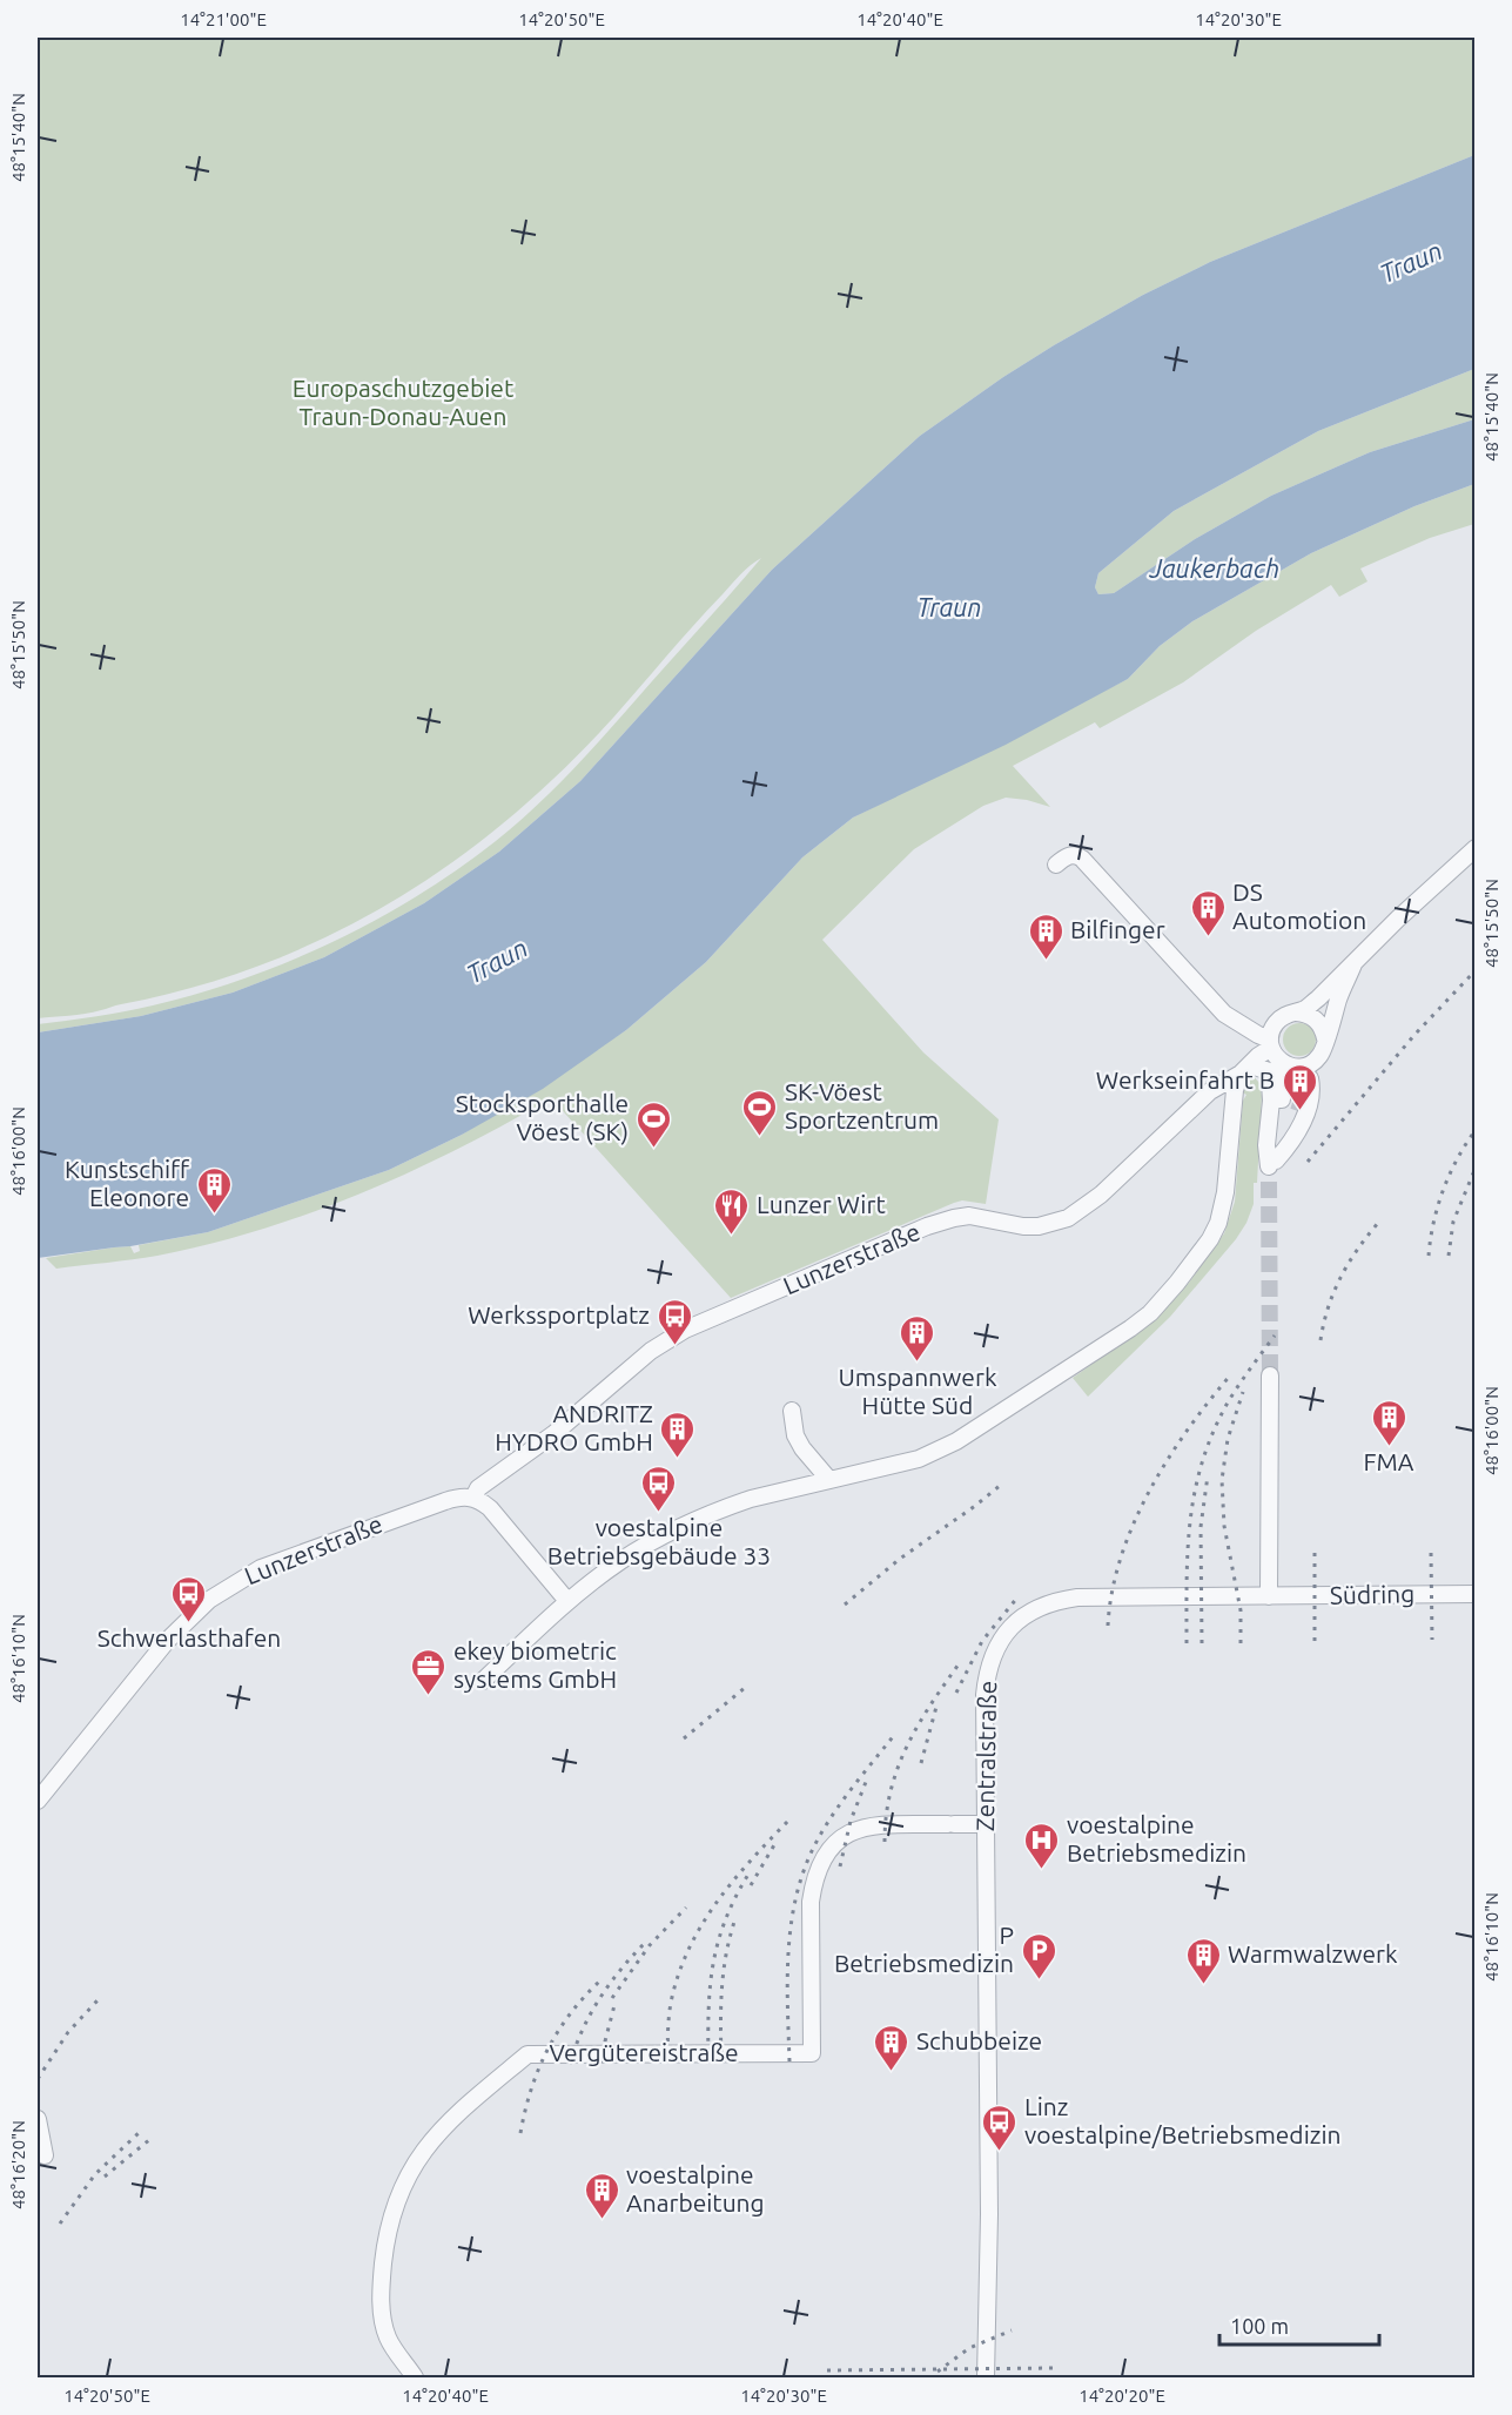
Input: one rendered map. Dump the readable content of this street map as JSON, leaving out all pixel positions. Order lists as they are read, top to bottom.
{
  "streets": {
    "street": [
      "Lunzerstraße",
      "Südring",
      "Zentralstraße",
      "Vergütereistraße"
    ]
  },
  "crossings": [
    ["Südring", "Zentralstraße"],
    ["Zentralstraße", "Vergütereistraße"]
  ],
  "water": ["Traun", "Jaukerbach"],
  "parks": ["Europaschutzgebiet Traun-Donau-Auen"],
  "places": {
    "building": [
      "DS Automotion",
      "Bilfinger",
      "Werkseinfahrt B",
      "Kunstschiff Eleonore",
      "Umspannwerk Hütte Süd",
      "FMA",
      "ANDRITZ HYDRO GmbH",
      "Warmwalzwerk",
      "Schubbeize",
      "voestalpine Anarbeitung"
    ],
    "sports": ["SK-Vöest Sportzentrum", "Stocksporthalle Vöest (SK)"],
    "restaurant": ["Lunzer Wirt"],
    "bus stop": [
      "Werkssportplatz",
      "voestalpine Betriebsgebäude 33",
      "Schwerlasthafen",
      "Linz voestalpine/Betriebsmedizin"
    ],
    "office": ["ekey biometric systems GmbH"],
    "hospital": ["voestalpine Betriebsmedizin"],
    "parking": ["P Betriebsmedizin"]
  },
  "scale_bar": "100 m",
  "coordinates": [
    "14°21'00\"E",
    "14°20'50\"E",
    "14°20'40\"E",
    "14°20'30\"E",
    "48°15'40\"N",
    "48°15'50\"N",
    "48°16'00\"N",
    "48°16'10\"N",
    "48°16'20\"N",
    "14°20'20\"E"
  ]
}
